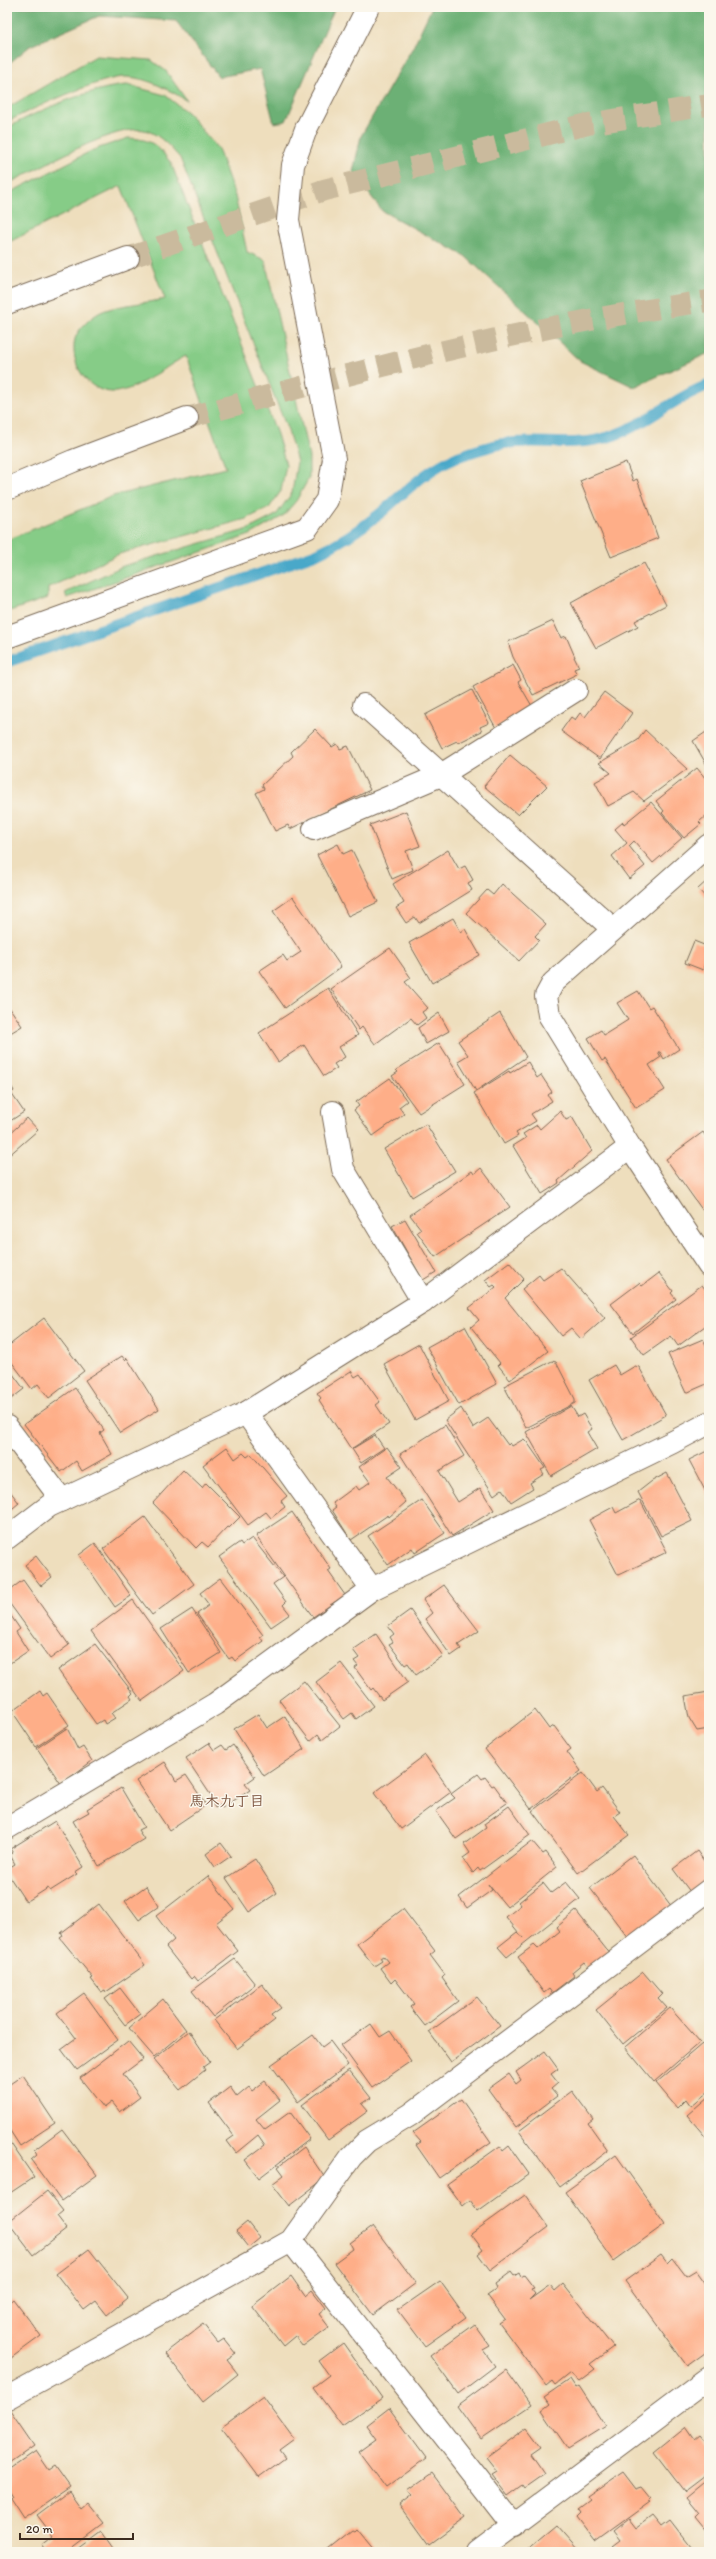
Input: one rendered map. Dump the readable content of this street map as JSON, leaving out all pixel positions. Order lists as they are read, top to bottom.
{
  "districts": ["馬木九丁目"],
  "scale_bar": "20 m"
}
